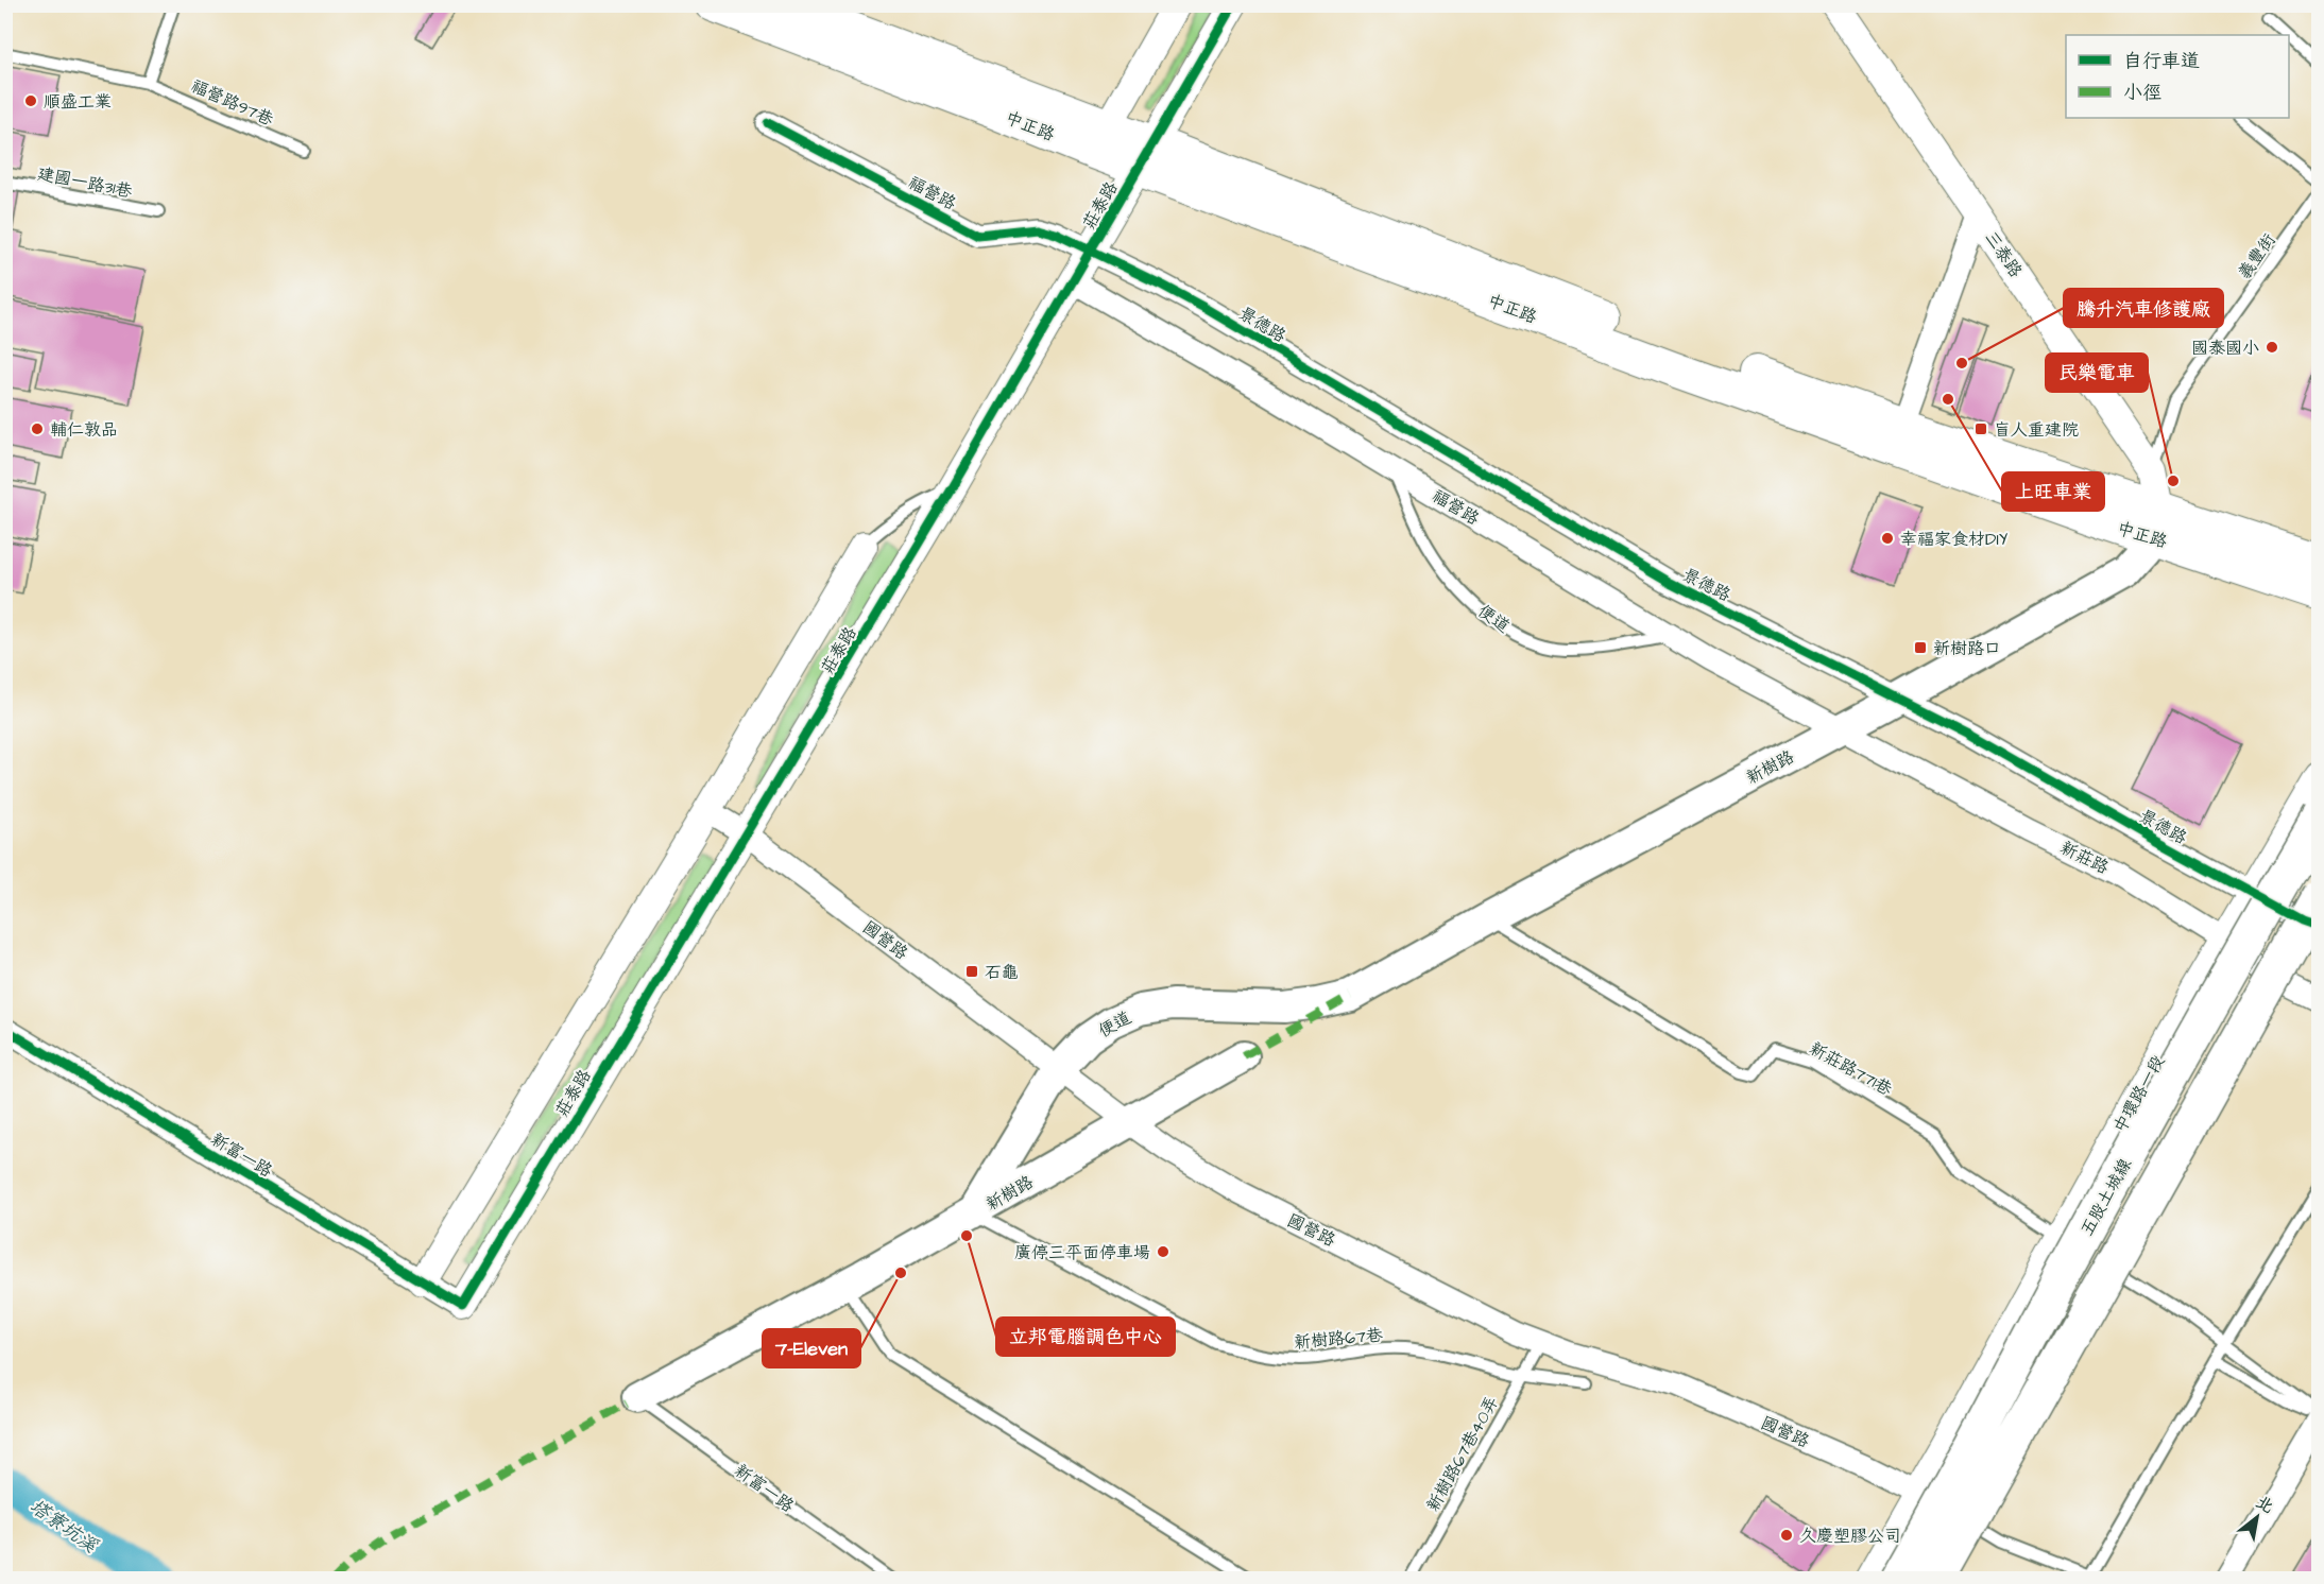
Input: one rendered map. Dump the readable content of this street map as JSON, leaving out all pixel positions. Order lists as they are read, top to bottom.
{
  "streets": {
    "highway": ["五股土城線"],
    "main road": ["中正路", "便道", "新樹路"],
    "street": [
      "福營路",
      "莊泰路",
      "三泰路",
      "景德路",
      "新莊路",
      "國營路",
      "中環路一段",
      "新富一路"
    ],
    "lane": [
      "福營路97巷",
      "建國一路31巷",
      "義豐街",
      "新莊路771巷",
      "新樹路67巷",
      "新樹路67巷40弄"
    ]
  },
  "crossings": [
    ["中正路", "莊泰路"],
    ["中正路", "三泰路"],
    ["中正路", "新樹路"],
    ["福營路", "莊泰路"],
    ["福營路", "景德路"],
    ["福營路", "便道"],
    ["福營路", "新樹路"],
    ["福營路", "新莊路"],
    ["莊泰路", "景德路"],
    ["莊泰路", "國營路"],
    ["莊泰路", "新富一路"],
    ["三泰路", "義豐街"],
    ["三泰路", "新樹路"],
    ["景德路", "新樹路"],
    ["景德路", "中環路一段"],
    ["便道", "新樹路"],
    ["便道", "國營路"],
    ["新樹路", "新莊路"],
    ["新樹路", "國營路"],
    ["新樹路", "新莊路771巷"],
    ["新樹路", "新富一路"],
    ["新樹路", "新樹路67巷"],
    ["新莊路", "中環路一段"],
    ["國營路", "中環路一段"],
    ["國營路", "新樹路67巷40弄"],
    ["新莊路771巷", "中環路一段"],
    ["新樹路67巷", "新樹路67巷40弄"]
  ],
  "water": ["塔寮坑溪"],
  "places": {
    "other": [
      "順盛工業",
      "國泰國小",
      "騰升汽車修護廠",
      "上旺車業",
      "輔仁敦品",
      "民樂電車",
      "幸福家食材DIY",
      "立邦電腦調色中心",
      "廣停三平面停車場",
      "7-Eleven",
      "久慶塑膠公司"
    ],
    "transit": ["盲人重建院", "新樹路口", "石龜"]
  },
  "legend": ["自行車道", "小徑"],
  "north": "top right"
}
